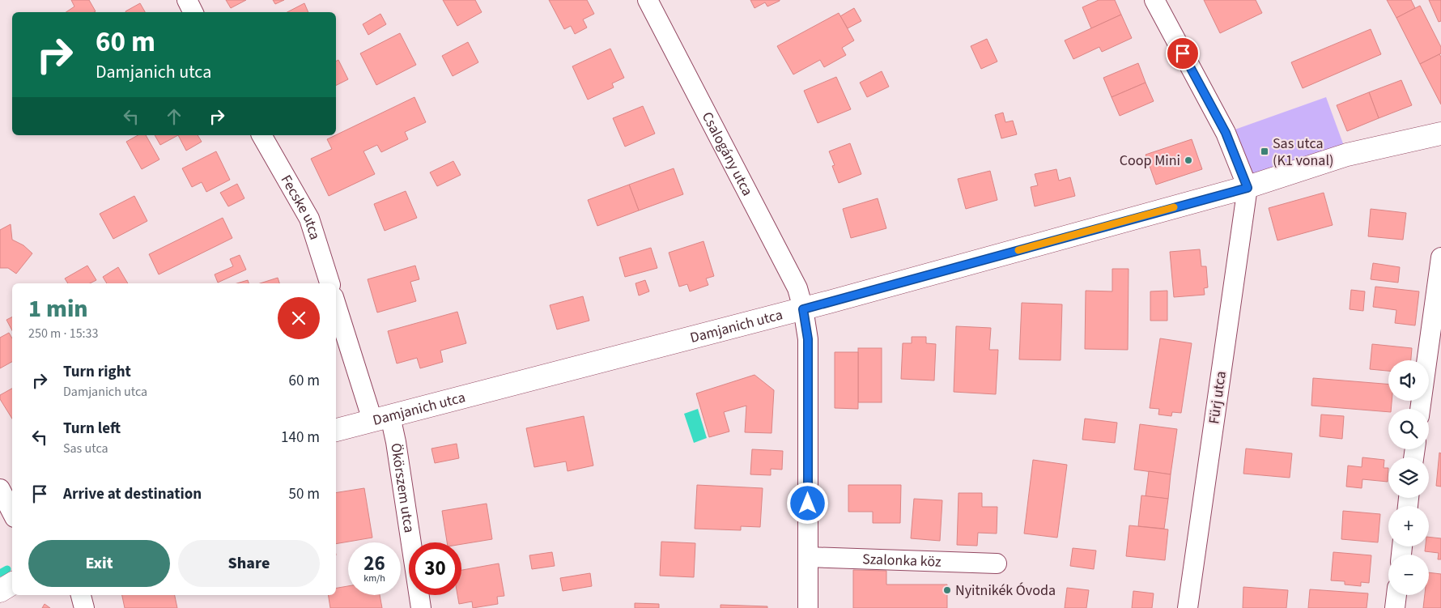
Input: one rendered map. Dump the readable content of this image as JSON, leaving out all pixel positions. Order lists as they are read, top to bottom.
{
  "streets": {
    "main road": ["Damjanich utca"],
    "street": [
      "Csalogány utca",
      "Fecske utca",
      "Fürj utca",
      "Ökörszem utca",
      "Szalonka köz"
    ]
  },
  "crossings": [
    ["Csalogány utca", "Damjanich utca"],
    ["Csalogány utca", "Szalonka köz"],
    ["Damjanich utca", "Fürj utca"],
    ["Damjanich utca", "Ökörszem utca"]
  ],
  "places": {
    "transit": ["Sas utca (K1 vonal)"],
    "other": ["Coop Mini", "Nyitnikék Óvoda"]
  },
  "page": {
    "turn": ["60 m", "Damjanich utca"],
    "heading": ["1 min", "250 m · 15:33"],
    "list": [
      {
        "name": "Turn right",
        "note": "Damjanich utca",
        "value": "60 m"
      },
      {
        "name": "Turn left",
        "note": "Sas utca",
        "value": "140 m"
      },
      {
        "name": "Arrive at destination",
        "value": "50 m"
      }
    ],
    "map_buttons": ["+", "−"],
    "buttons": ["Exit", "Share"],
    "speed": "26 km/h",
    "limit": "30"
  }
}
